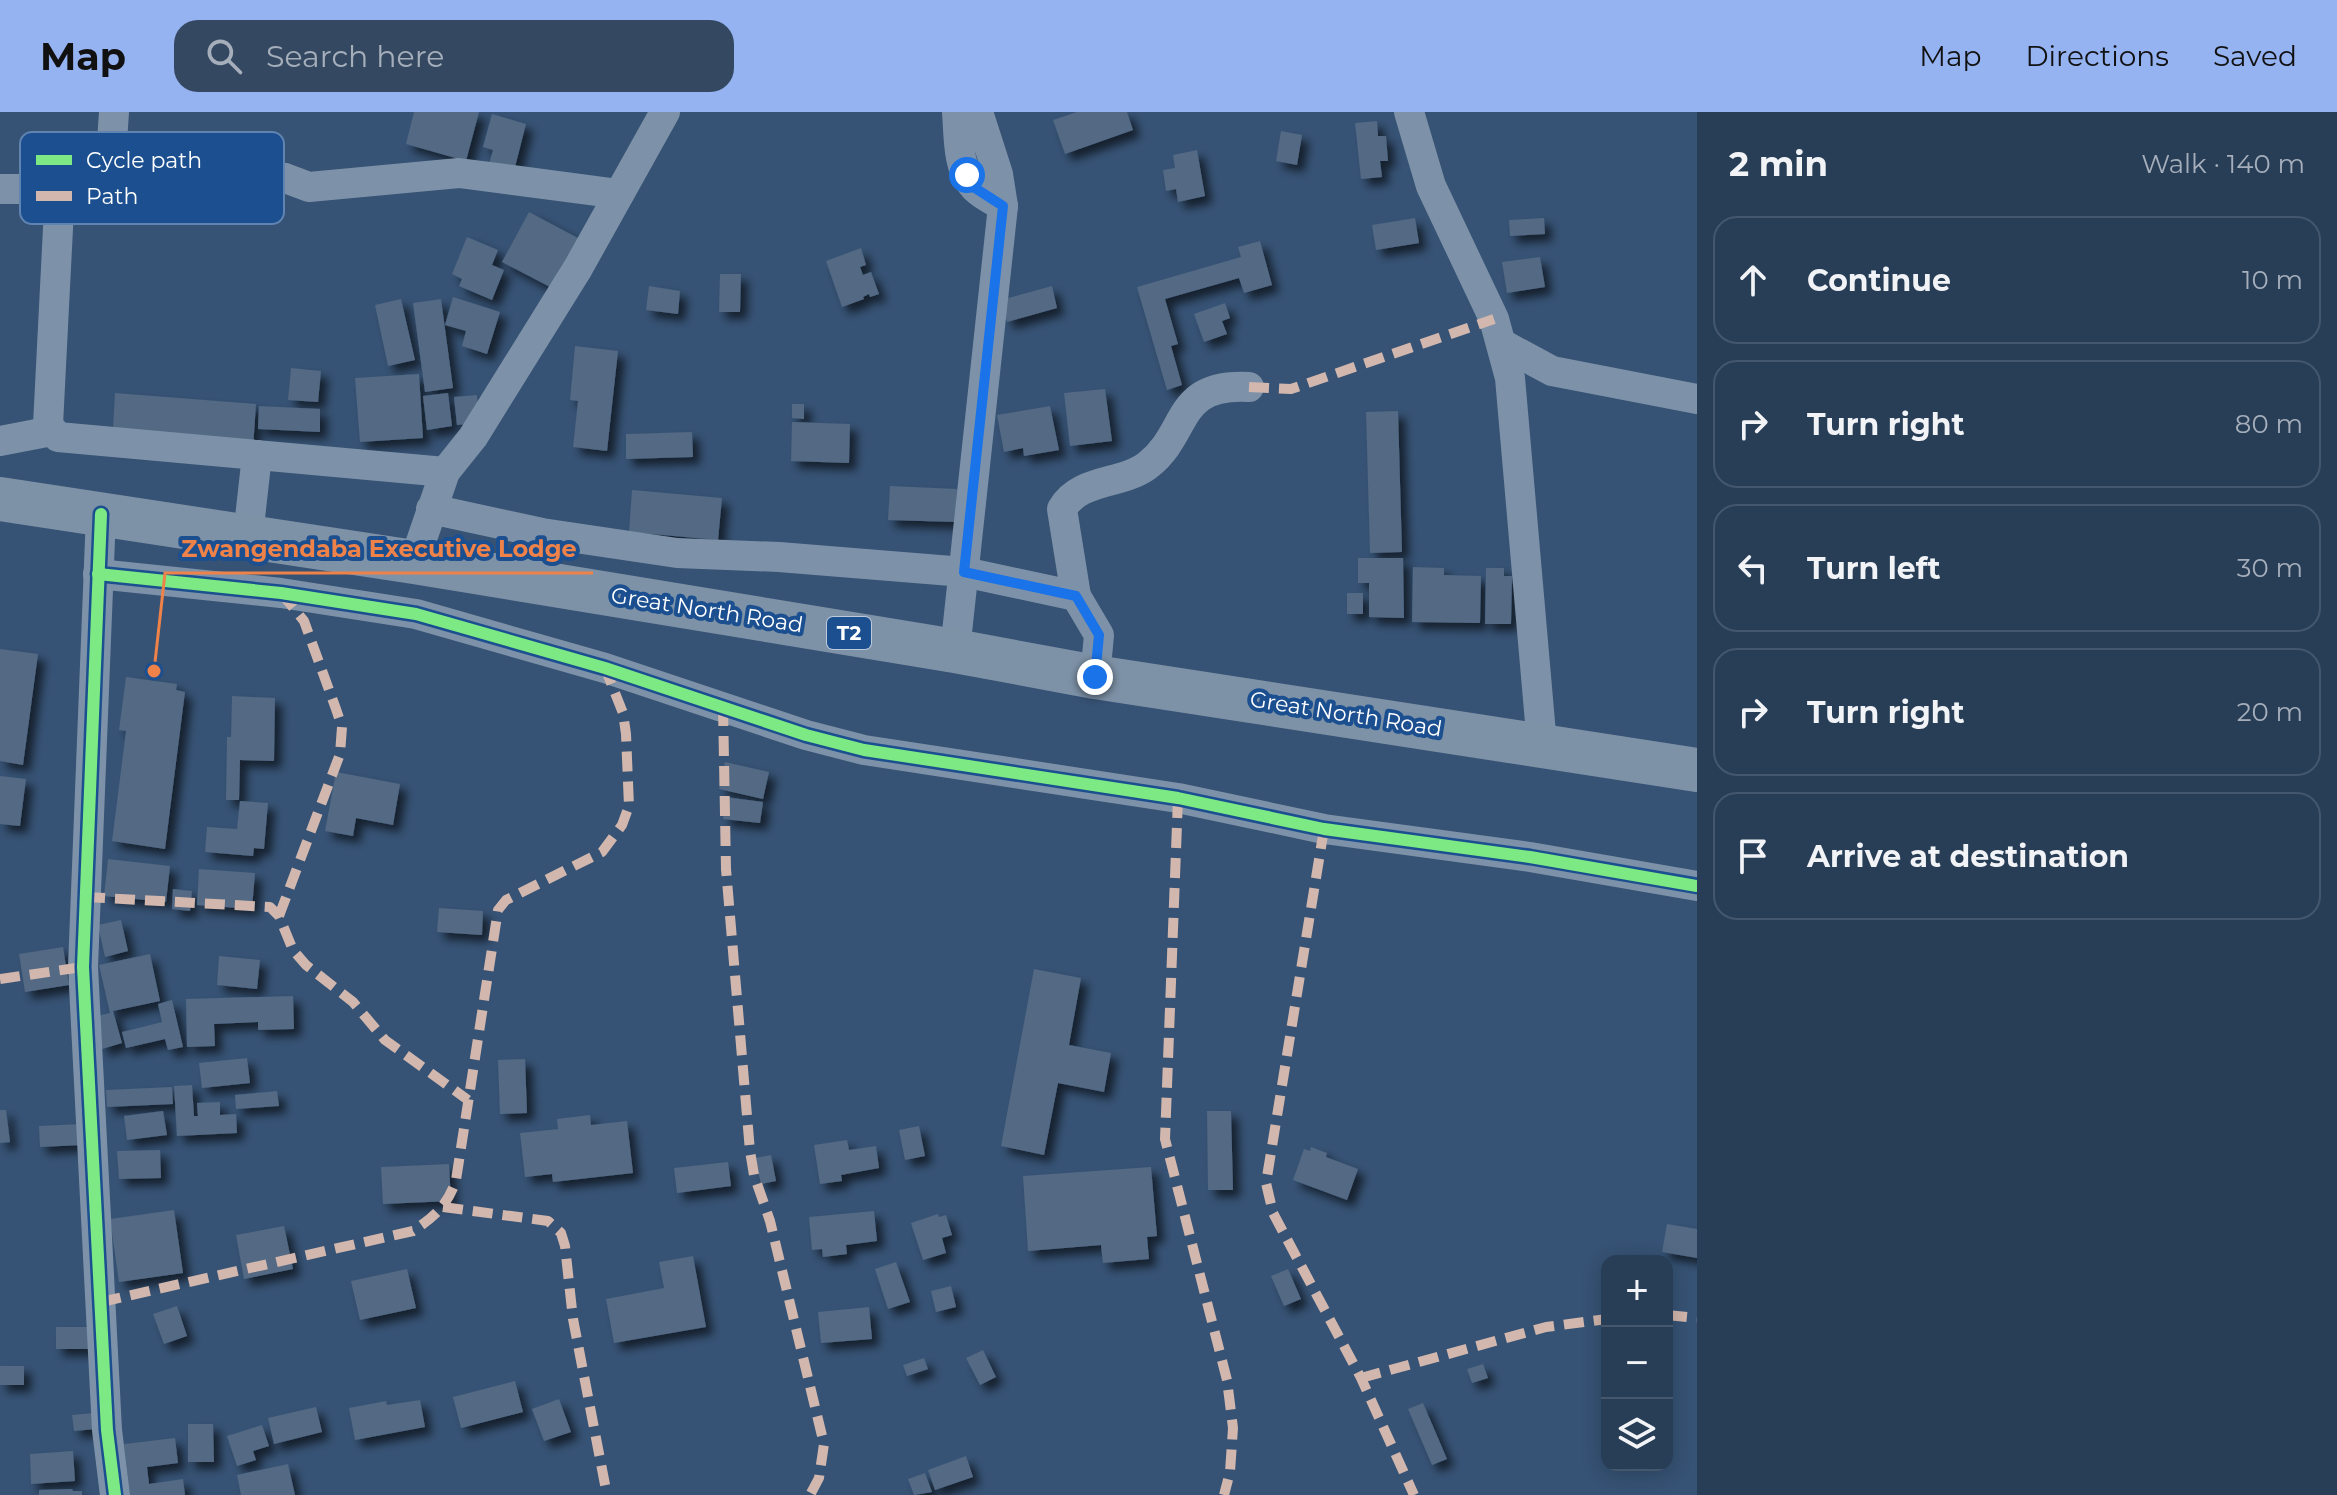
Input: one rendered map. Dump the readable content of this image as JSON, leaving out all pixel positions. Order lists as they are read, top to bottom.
{
  "streets": {
    "highway": ["Great North Road", "T2"]
  },
  "places": ["Zwangendaba Executive Lodge"],
  "legend": ["Cycle path", "Path"],
  "page": {
    "header": "Map",
    "search": "Search here",
    "nav": ["Map", "Directions", "Saved"],
    "heading": ["2 min", "Walk · 140 m"],
    "list": [
      ["Continue", "10 m"],
      ["Turn right", "80 m"],
      ["Turn left", "30 m"],
      ["Turn right", "20 m"],
      "Arrive at destination"
    ],
    "map_buttons": ["+", "−"]
  }
}
